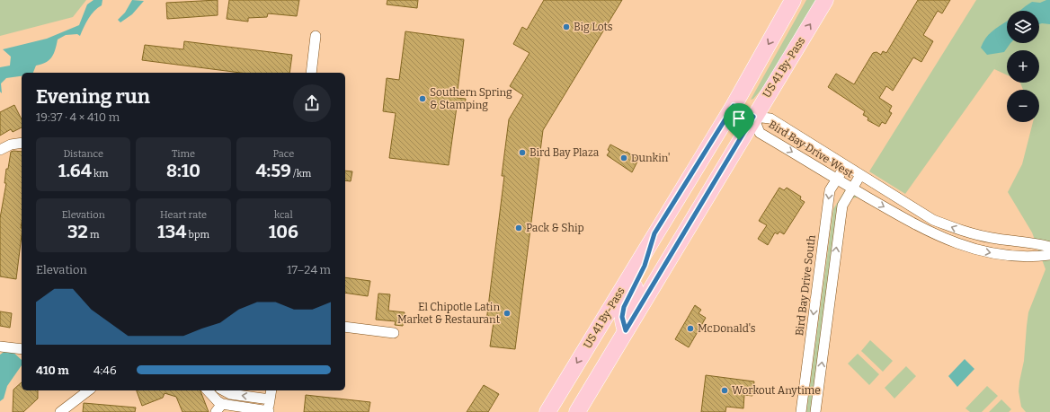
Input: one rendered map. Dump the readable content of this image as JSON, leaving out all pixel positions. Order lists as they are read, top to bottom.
{
  "streets": {
    "main road": ["US 41 By-Pass"],
    "street": ["Bird Bay Drive West", "Bird Bay Drive South"]
  },
  "crossings": [
    ["US 41 By-Pass", "Bird Bay Drive West"],
    ["Bird Bay Drive West", "Bird Bay Drive South"]
  ],
  "places": [
    "Big Lots",
    "Southern Spring & Stamping",
    "Bird Bay Plaza",
    "Dunkin'",
    "Pack & Ship",
    "El Chipotle Latin Market & Restaurant",
    "McDonald's",
    "Workout Anytime"
  ],
  "page": {
    "map_buttons": ["+", "−"],
    "heading": ["Evening run", "19:37 · 4 × 410 m"],
    "stats": [
      ["Distance", "1.64 km"],
      ["Time", "8:10"],
      ["Pace", "4:59 /km"],
      ["Elevation", "32 m"],
      ["Heart rate", "134 bpm"],
      ["kcal", "106"]
    ],
    "chart": ["Elevation", "17–24 m"],
    "list": [
      {
        "name": "410 m",
        "note": "4:46"
      }
    ]
  }
}
